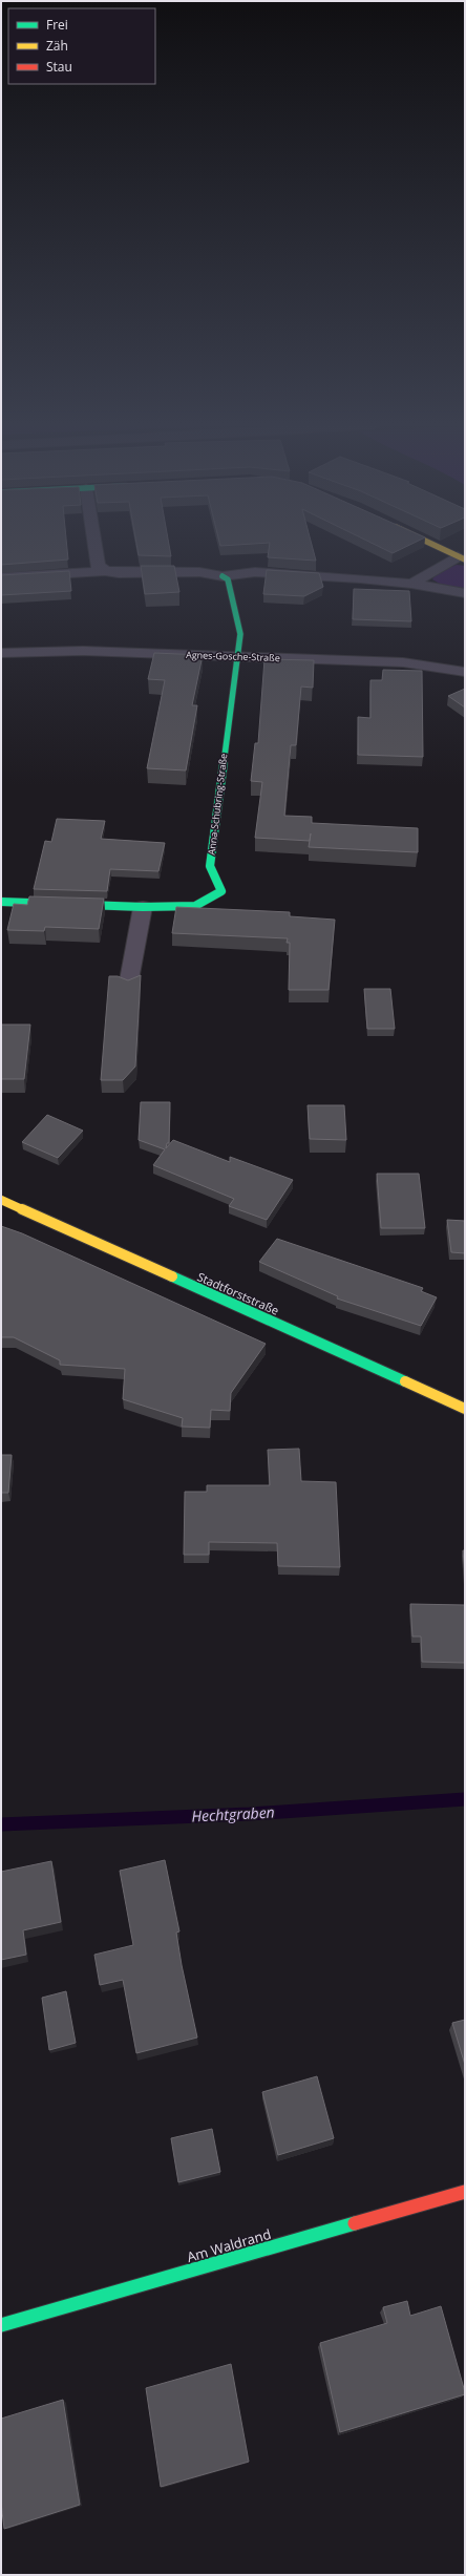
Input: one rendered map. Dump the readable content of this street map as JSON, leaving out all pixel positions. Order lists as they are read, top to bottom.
{
  "streets": {
    "street": [
      "Agnes-Gosche-Straße",
      "Anna-Schubring-Straße",
      "Stadtforststraße",
      "Am Waldrand"
    ]
  },
  "crossings": [
    ["Agnes-Gosche-Straße", "Anna-Schubring-Straße"]
  ],
  "water": ["Hechtgraben"],
  "legend": ["Frei", "Zäh", "Stau"]
}
